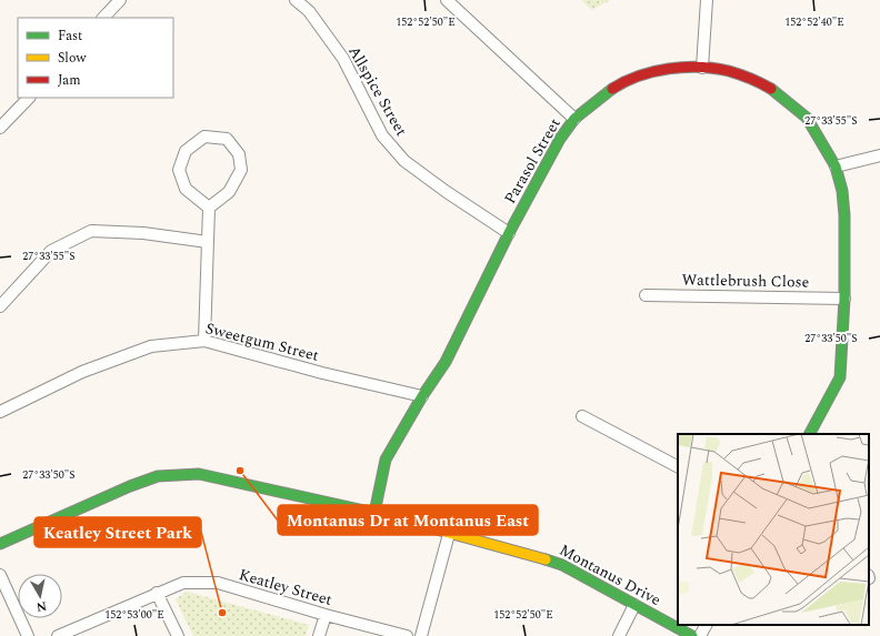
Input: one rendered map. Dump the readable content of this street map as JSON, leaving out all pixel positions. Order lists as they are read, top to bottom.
{
  "streets": {
    "street": [
      "Allspice Street",
      "Parasol Street",
      "Wattlebrush Close",
      "Sweetgum Street",
      "Montanus Drive",
      "Keatley Street"
    ]
  },
  "crossings": [
    ["Allspice Street", "Parasol Street"],
    ["Parasol Street", "Wattlebrush Close"],
    ["Parasol Street", "Sweetgum Street"],
    ["Parasol Street", "Montanus Drive"]
  ],
  "places": ["Montanus Dr at Montanus East", "Keatley Street Park"],
  "legend": ["Fast", "Slow", "Jam"],
  "north": "bottom",
  "coordinates": [
    "152°52'50\"E",
    "152°52'40\"E",
    "27°33'55\"S",
    "27°33'50\"S",
    "152°53'00\"E"
  ]
}
